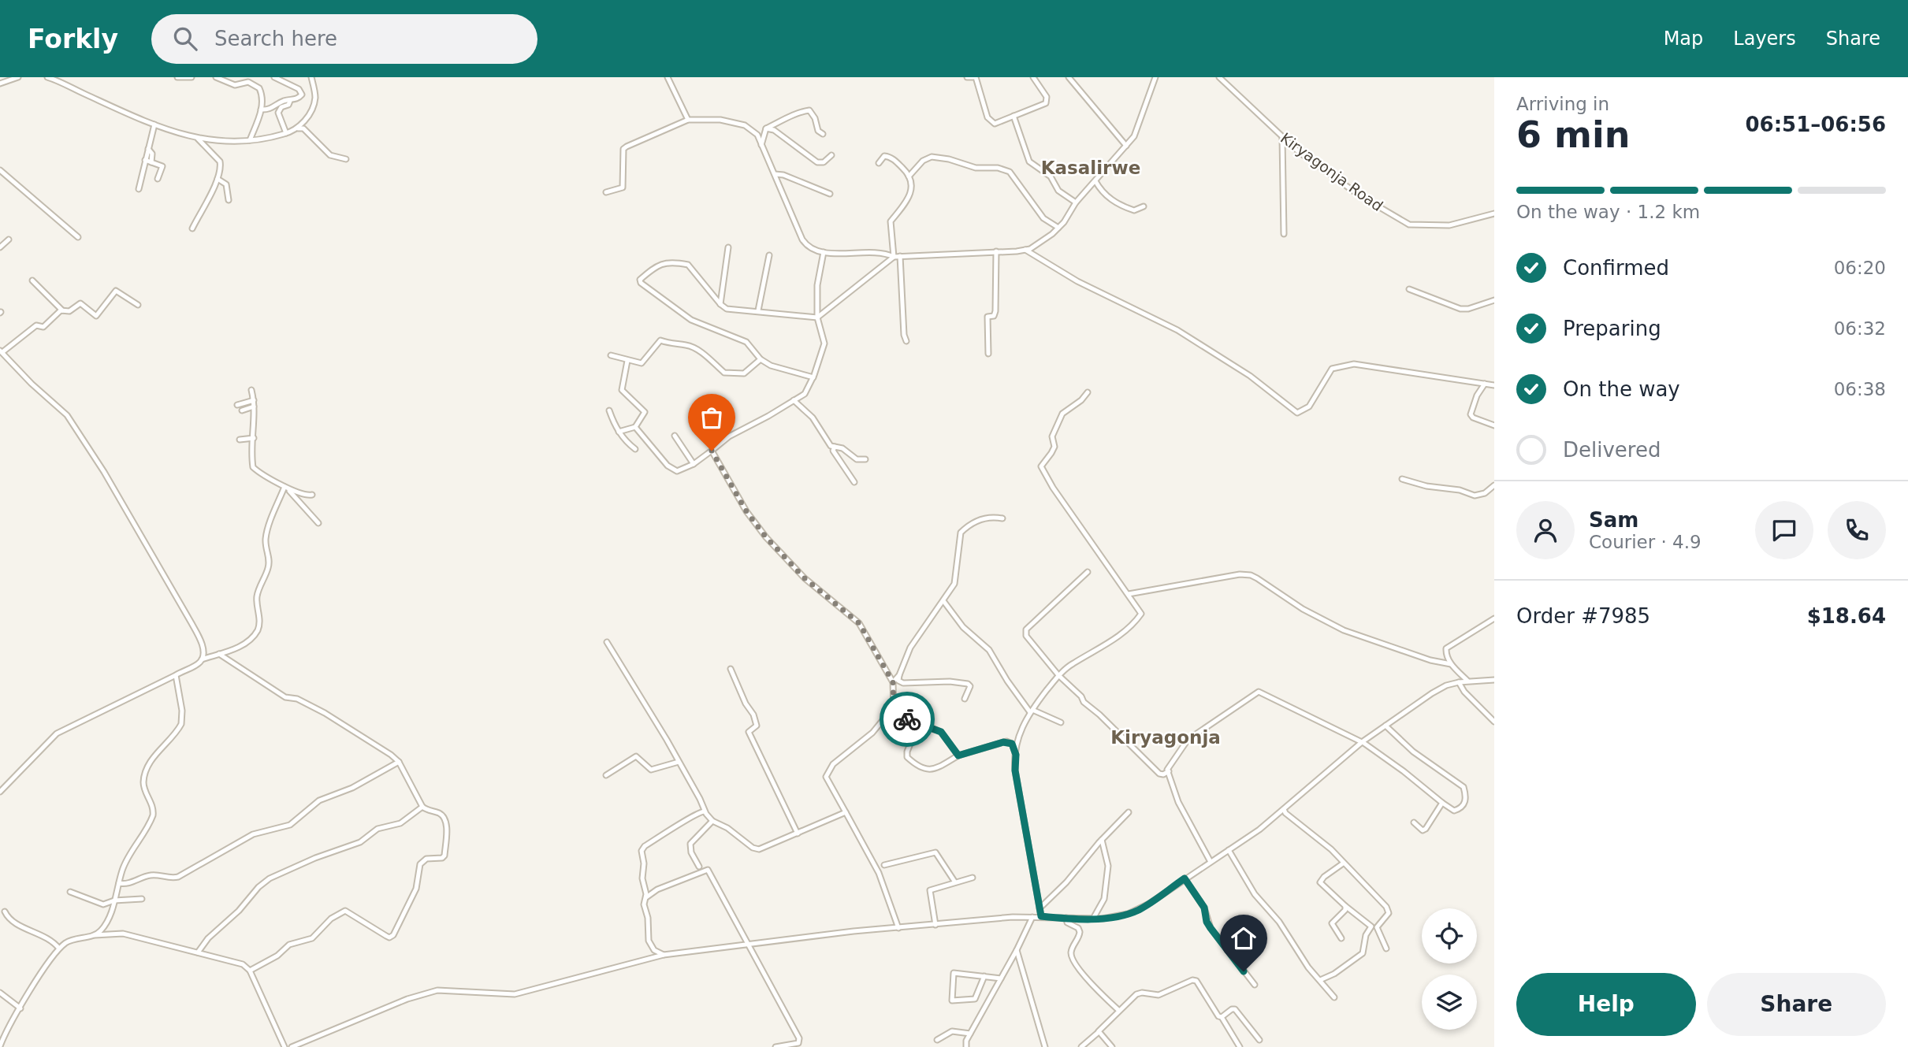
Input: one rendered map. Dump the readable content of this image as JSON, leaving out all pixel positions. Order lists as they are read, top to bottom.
{
  "streets": {
    "street": ["Kiryagonja Road"]
  },
  "districts": ["Kasalirwe", "Kiryagonja"],
  "page": {
    "header": "Forkly",
    "search": "Search here",
    "nav": ["Map", "Layers", "Share"],
    "heading": ["6 min", "Arriving in", "06:51–06:56"],
    "panel": [
      "Sam",
      "Courier · 4.9",
      "Order #7985",
      "$18.64"
    ],
    "bar": "On the way · 1.2 km",
    "list": [
      ["Confirmed", "06:20"],
      ["Preparing", "06:32"],
      ["On the way", "06:38"],
      "Delivered"
    ],
    "buttons": ["Help", "Share"]
  }
}
